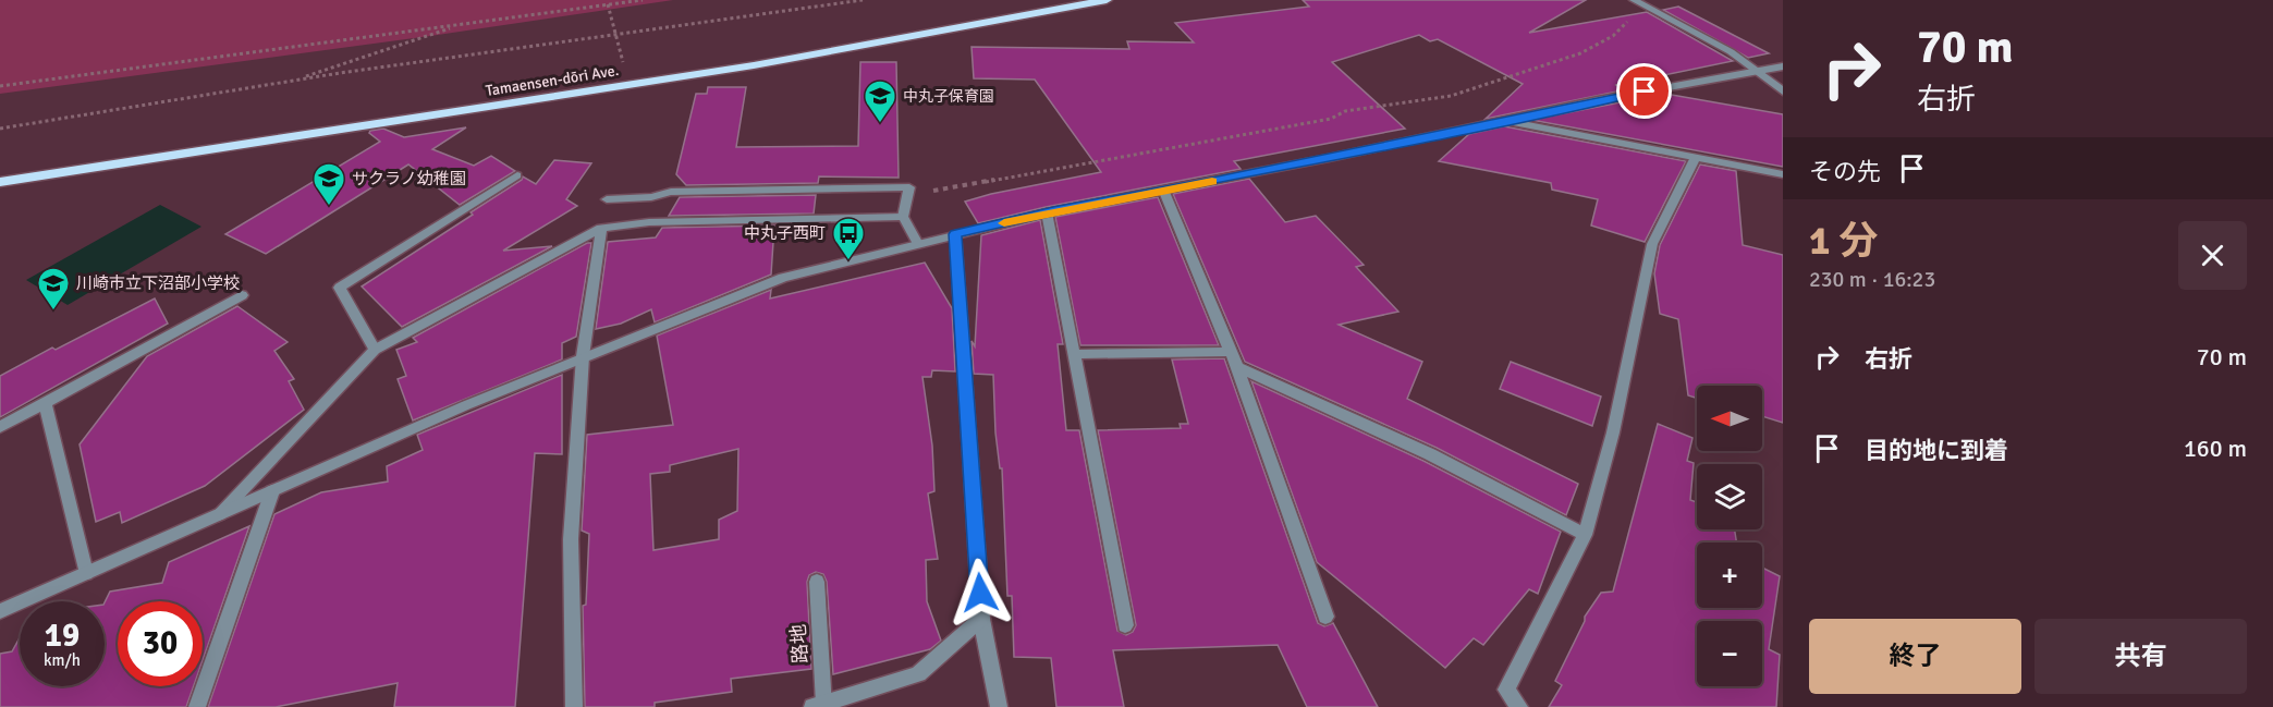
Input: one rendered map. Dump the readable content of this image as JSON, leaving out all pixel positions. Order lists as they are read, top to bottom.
{
  "streets": {
    "main road": ["Tamaensen-dōri Ave."],
    "street": ["路地"]
  },
  "places": {
    "school or university": ["中丸子保育園", "サクラノ幼稚園", "川崎市立下沼部小学校"],
    "bus stop": ["中丸子西町"]
  },
  "north": "left",
  "page": {
    "turn": ["70 m", "右折"],
    "then": "その先",
    "heading": ["1 分", "230 m · 16:23"],
    "list": [
      {
        "name": "右折",
        "value": "70 m"
      },
      {
        "name": "目的地に到着",
        "value": "160 m"
      }
    ],
    "map_buttons": ["+", "−"],
    "speed": "19 km/h",
    "limit": "30",
    "buttons": ["終了", "共有"]
  }
}
